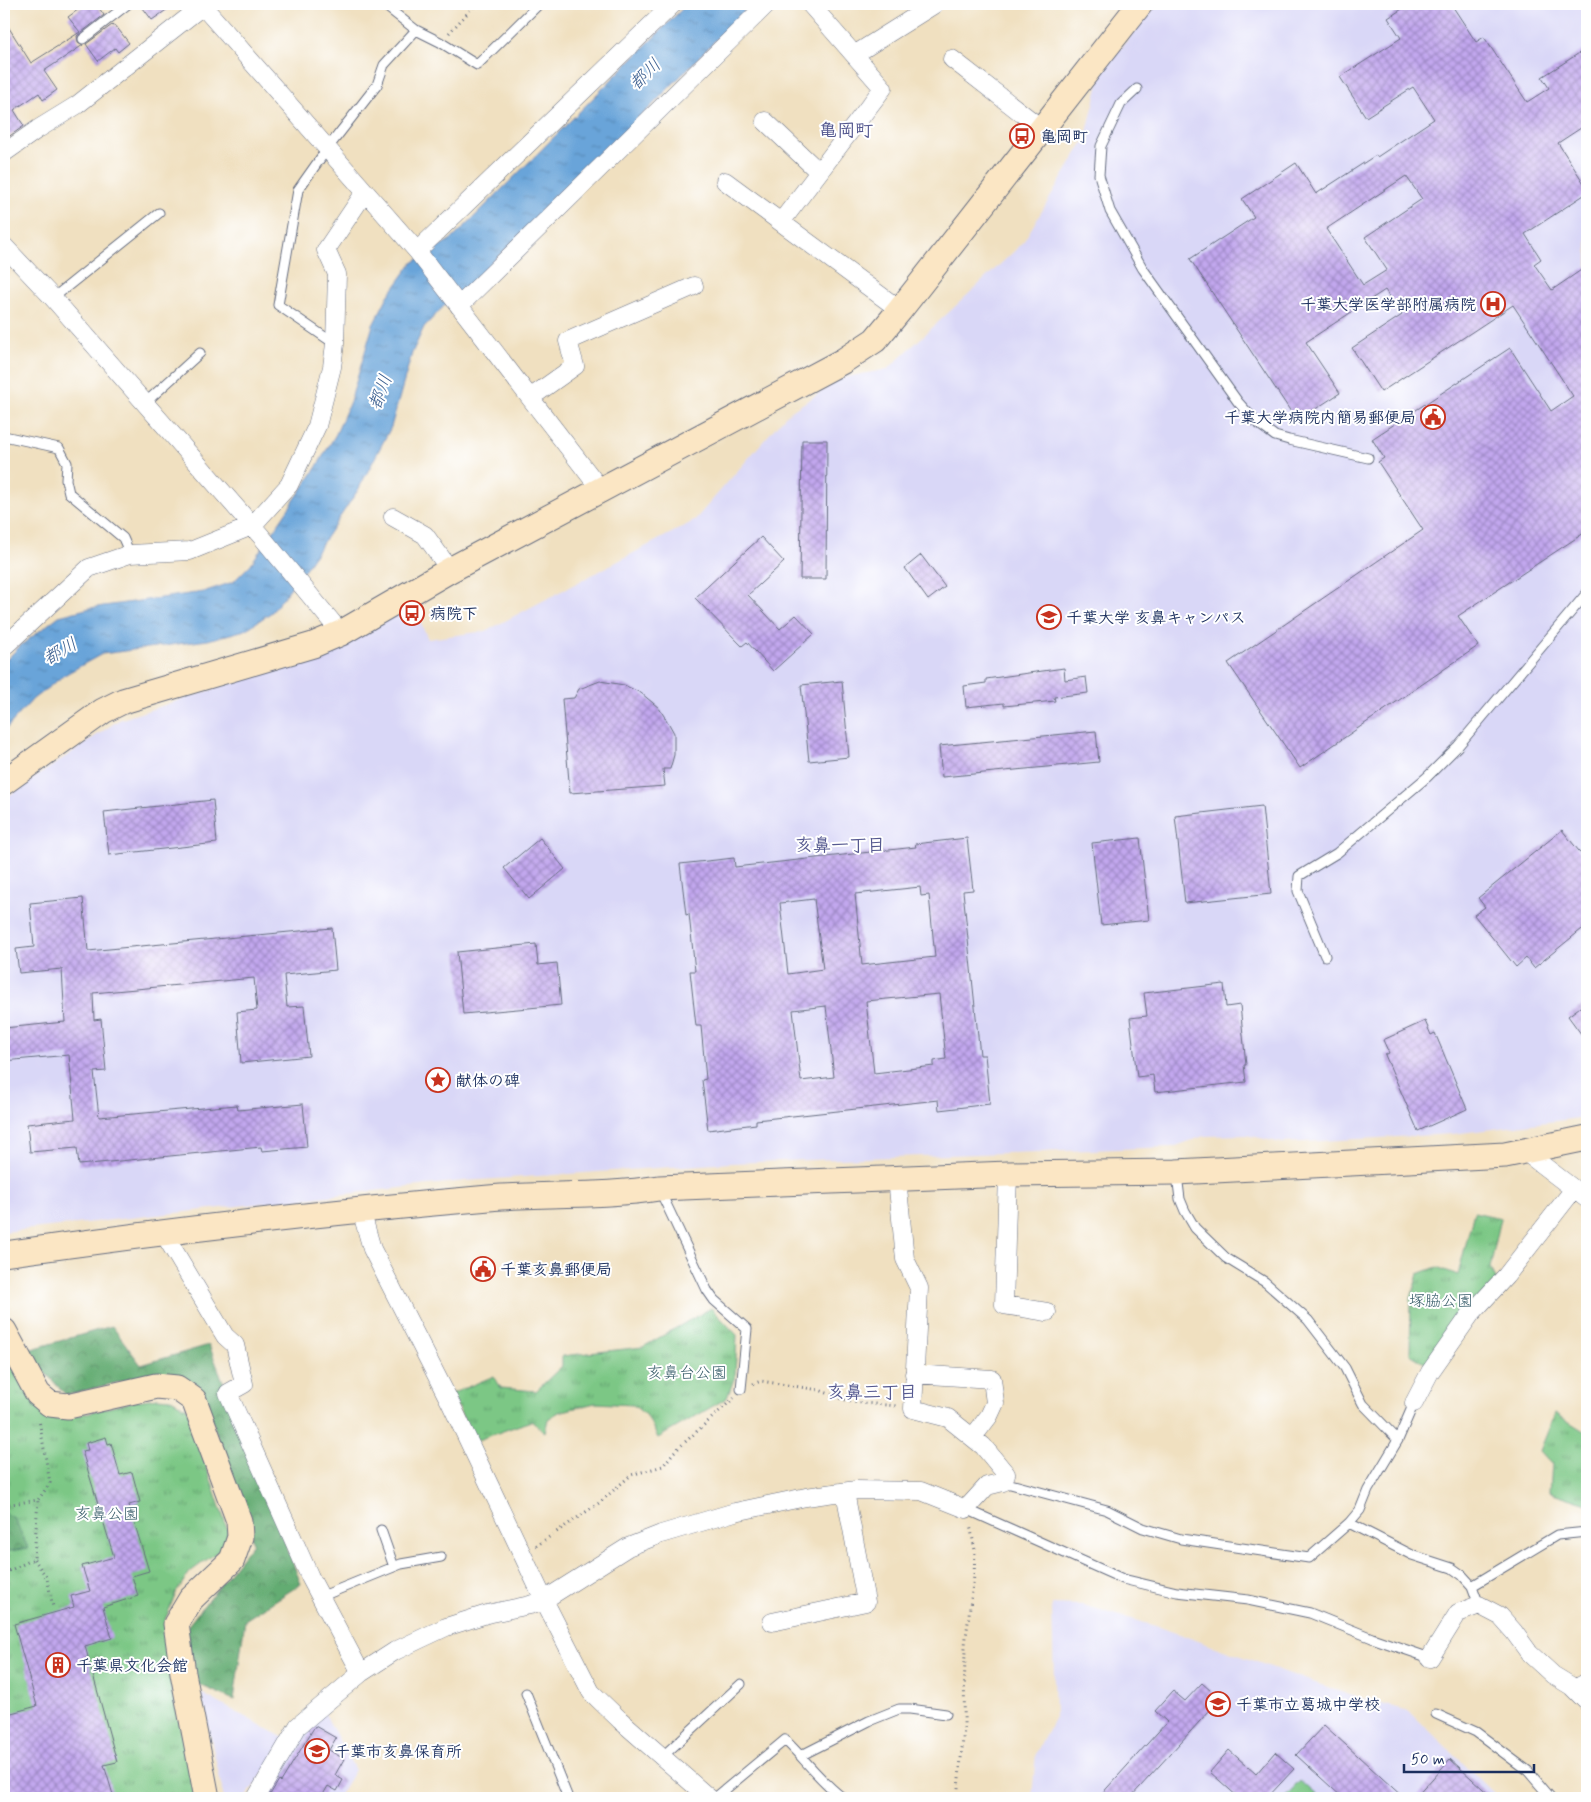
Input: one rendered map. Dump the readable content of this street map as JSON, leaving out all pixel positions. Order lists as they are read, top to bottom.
{
  "districts": ["亀岡町", "亥鼻一丁目", "亥鼻三丁目"],
  "water": ["都川"],
  "parks": ["塚脇公園", "亥鼻台公園", "亥鼻公園"],
  "places": {
    "bus stop": ["亀岡町", "病院下"],
    "hospital": ["千葉大学医学部附属病院"],
    "public building": ["千葉大学病院内簡易郵便局", "千葉亥鼻郵便局"],
    "school or university": ["千葉大学 亥鼻キャンパス", "千葉市立葛城中学校", "千葉市亥鼻保育所"],
    "place": ["献体の碑"],
    "building": ["千葉県文化会館"]
  },
  "scale_bar": "50 m"
}
